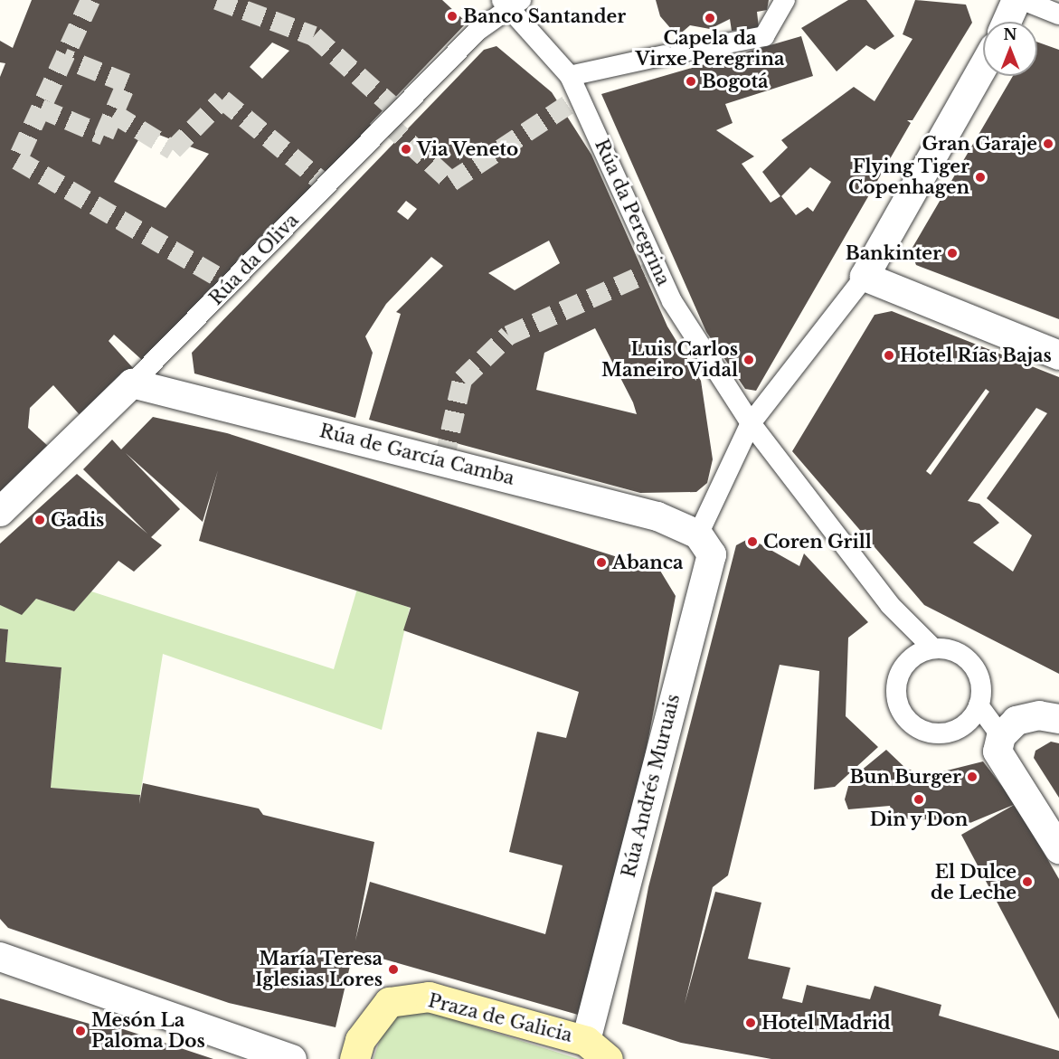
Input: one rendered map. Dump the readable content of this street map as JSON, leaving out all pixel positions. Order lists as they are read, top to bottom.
{
  "streets": {
    "main road": ["Praza de Galicia"],
    "street": [
      "Rúa da Peregrina",
      "Rúa da Oliva",
      "Rúa de García Camba",
      "Rúa Andrés Muruais"
    ]
  },
  "crossings": [
    ["Rúa da Peregrina", "Rúa da Oliva"],
    ["Rúa da Oliva", "Rúa de García Camba"],
    ["Rúa de García Camba", "Rúa Andrés Muruais"],
    ["Rúa Andrés Muruais", "Praza de Galicia"]
  ],
  "places": [
    "Banco Santander",
    "Capela da Virxe Peregrina",
    "Bogotá",
    "Gran Garaje",
    "Via Veneto",
    "Flying Tiger Copenhagen",
    "Bankinter",
    "Hotel Rías Bajas",
    "Luis Carlos Maneiro Vidal",
    "Gadis",
    "Coren Grill",
    "Abanca",
    "Bun Burger",
    "Din y Don",
    "El Dulce de Leche",
    "María Teresa Iglesias Lores",
    "Hotel Madrid",
    "Mesón La Paloma Dos"
  ],
  "north": "top"
}
